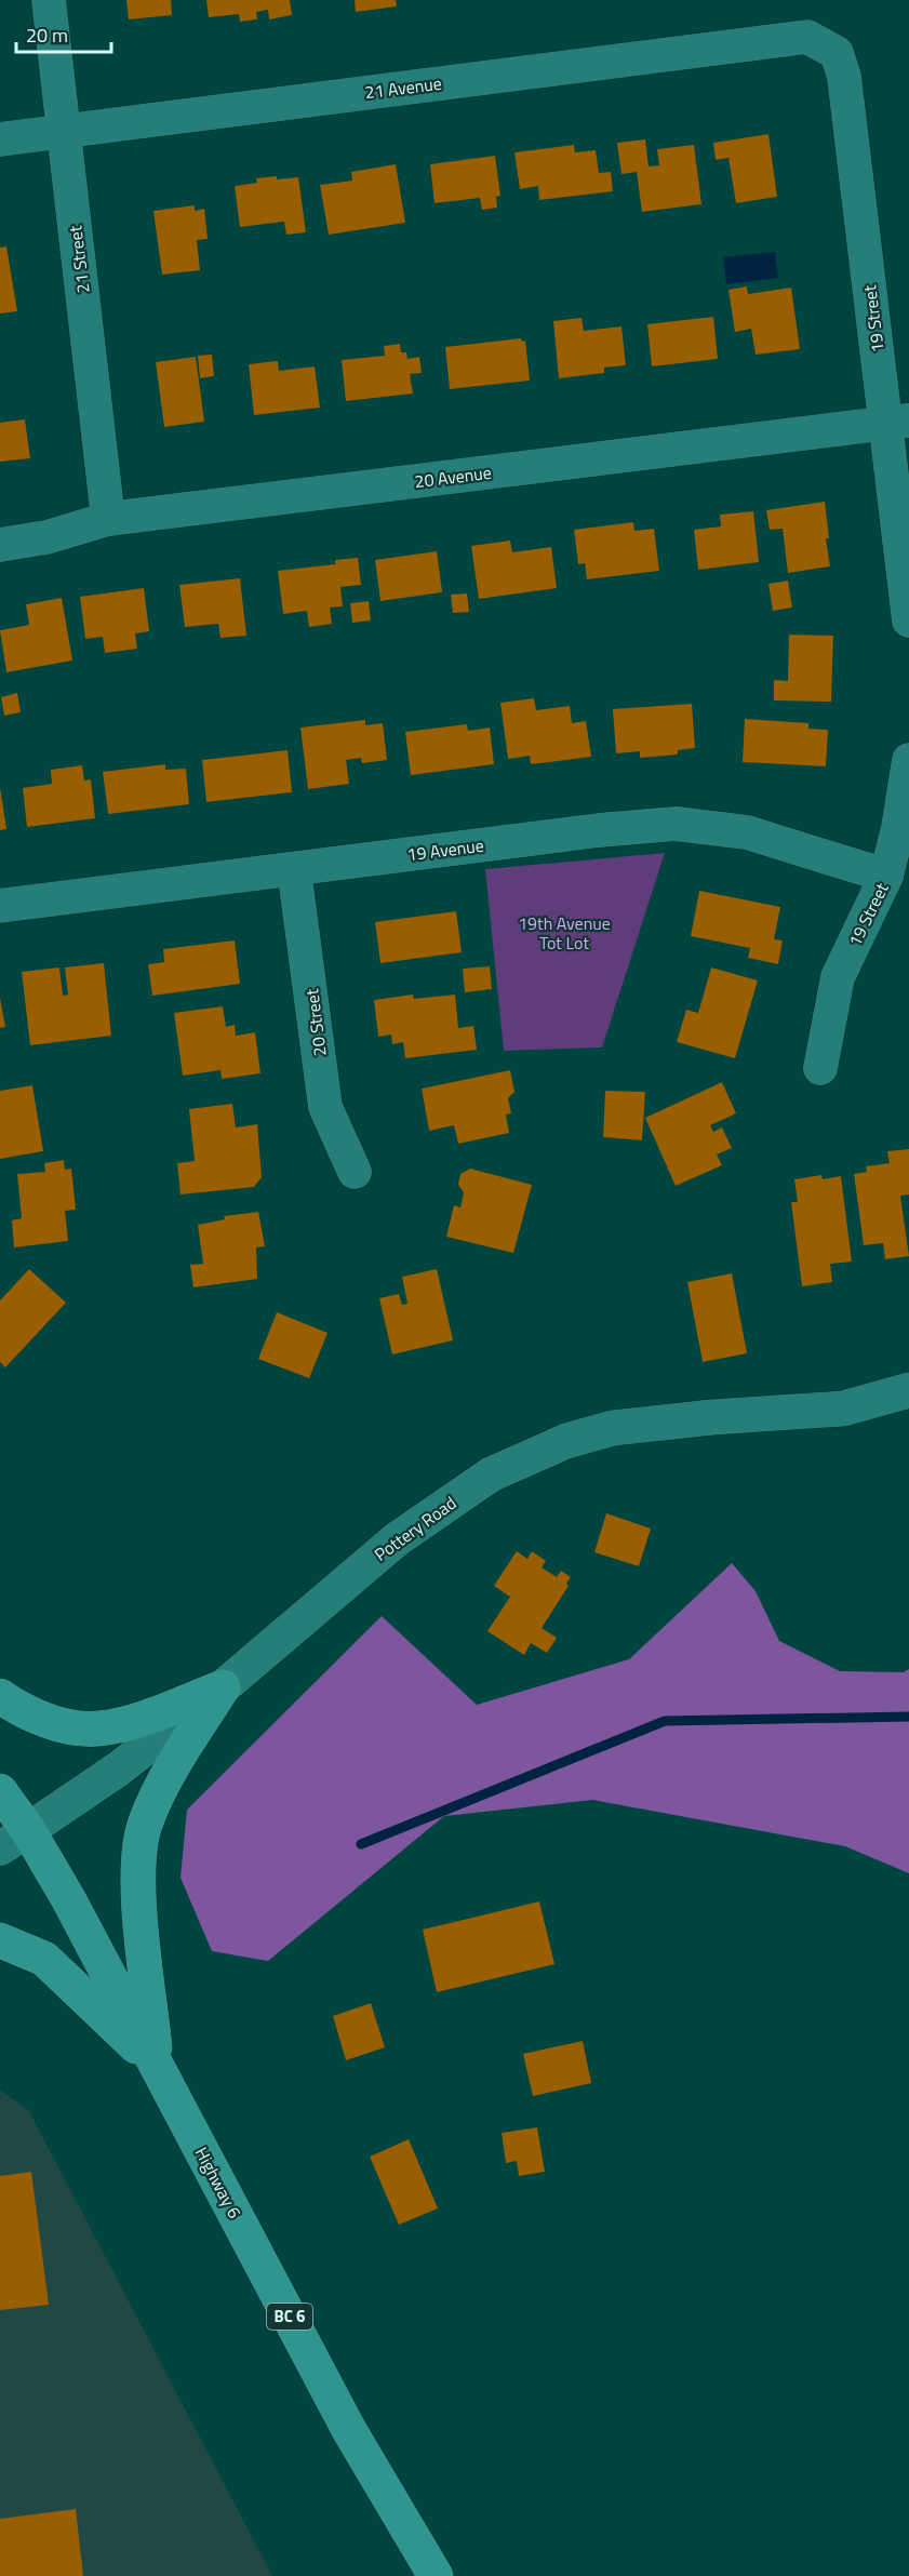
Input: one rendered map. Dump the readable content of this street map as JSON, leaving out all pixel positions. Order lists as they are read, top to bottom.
{
  "streets": {
    "main road": ["Highway 6", "BC 6"],
    "street": [
      "21 Avenue",
      "21 Street",
      "19 Street",
      "20 Avenue",
      "19 Avenue",
      "20 Street",
      "Pottery Road"
    ]
  },
  "crossings": [
    ["21 Avenue", "21 Street"],
    ["21 Avenue", "19 Street"],
    ["21 Street", "20 Avenue"],
    ["19 Street", "20 Avenue"],
    ["19 Street", "19 Avenue"],
    ["19 Avenue", "20 Street"],
    ["Pottery Road", "Highway 6"]
  ],
  "parks": ["19th Avenue Tot Lot"],
  "scale_bar": "20 m"
}
